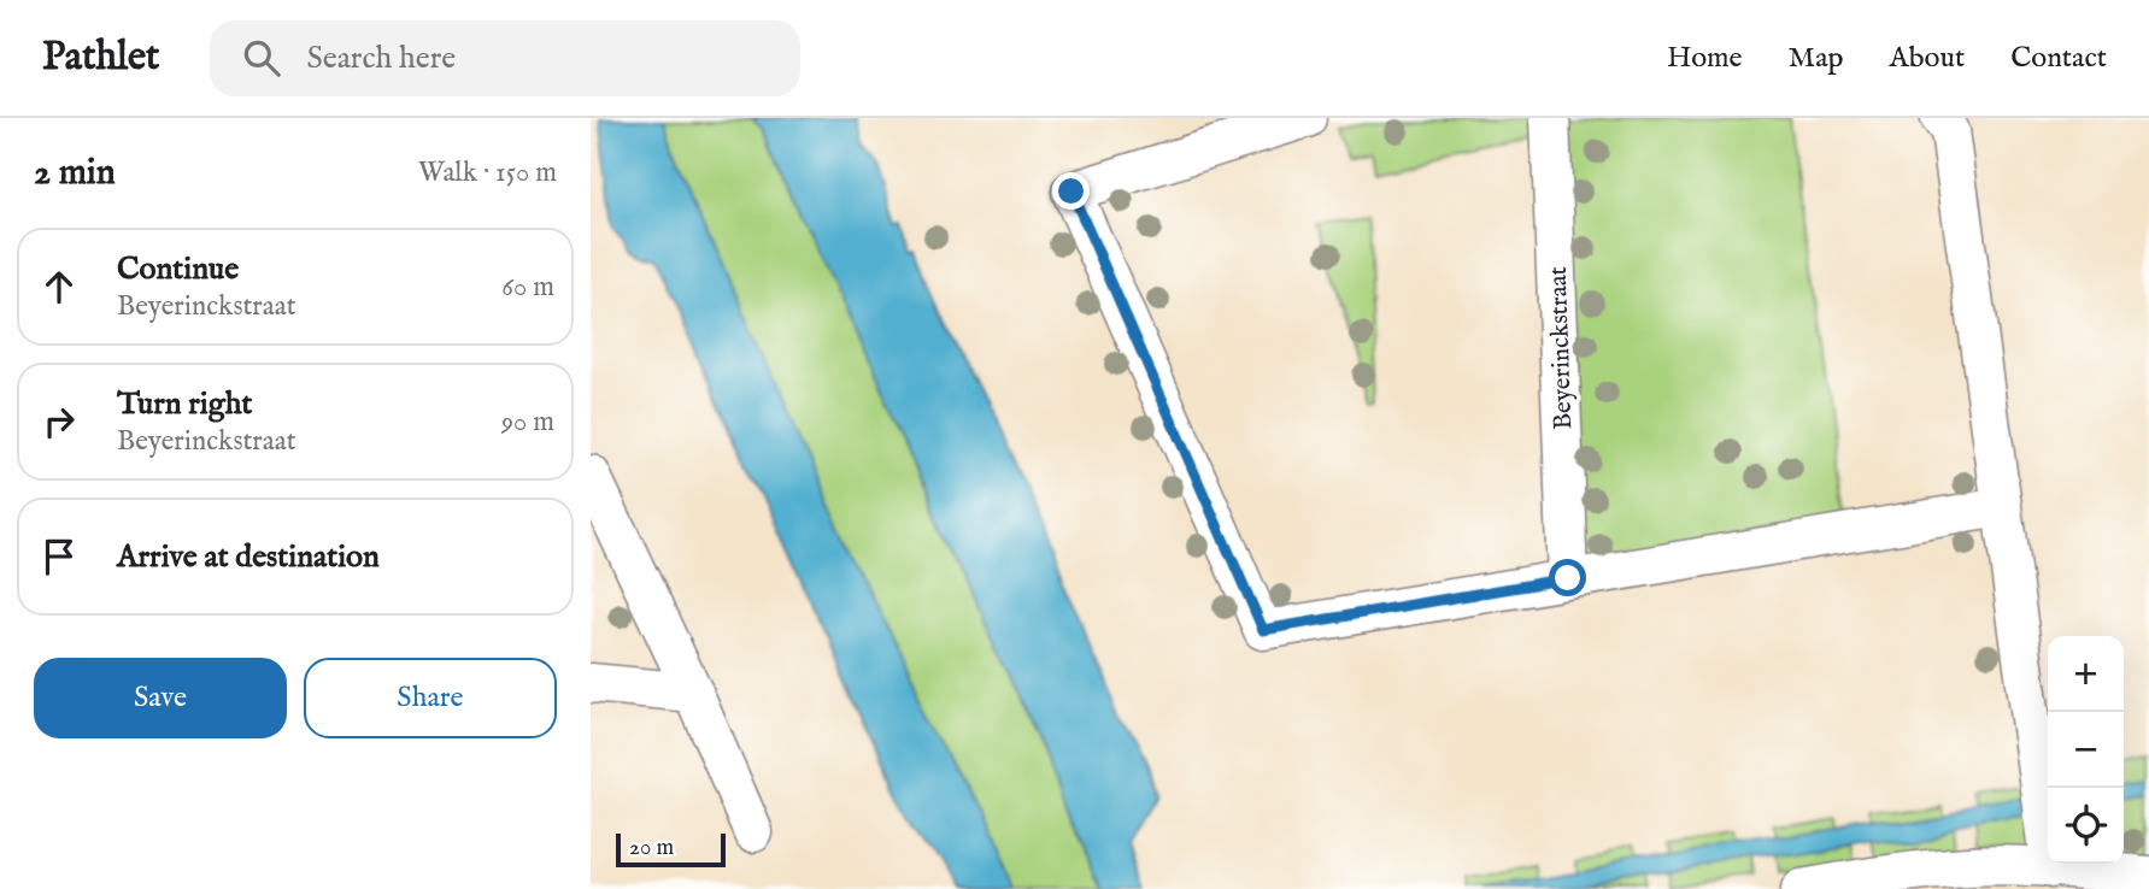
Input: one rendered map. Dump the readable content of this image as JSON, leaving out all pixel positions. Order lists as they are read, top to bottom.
{
  "streets": {
    "street": ["Beyerinckstraat"]
  },
  "scale_bar": "20 m",
  "page": {
    "header": "Pathlet",
    "search": "Search here",
    "nav": [
      "Home",
      "Map",
      "About",
      "Contact"
    ],
    "heading": ["2 min", "Walk · 150 m"],
    "list": [
      ["Continue", "Beyerinckstraat", "60 m"],
      ["Turn right", "Beyerinckstraat", "90 m"],
      "Arrive at destination"
    ],
    "buttons": ["Save", "Share"],
    "map_buttons": ["+", "−"],
    "scale": "20 m"
  }
}
